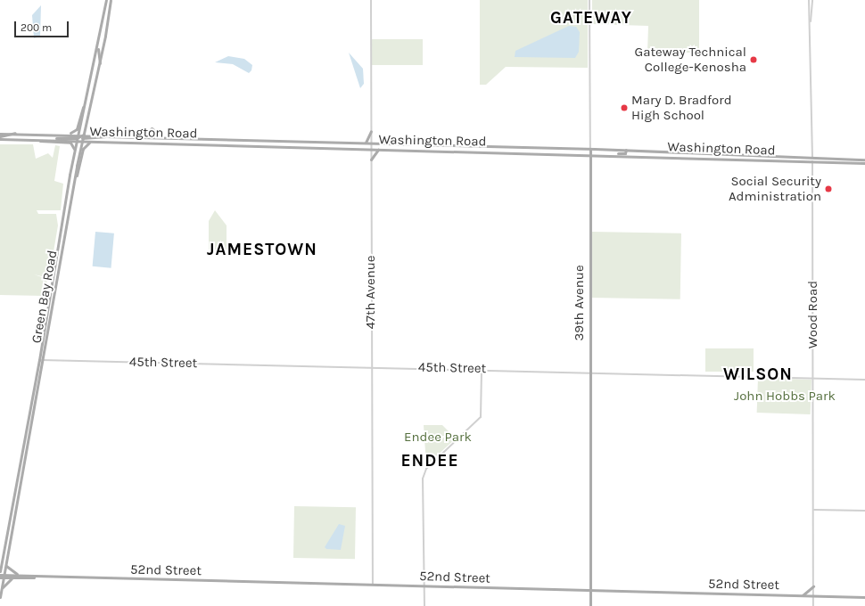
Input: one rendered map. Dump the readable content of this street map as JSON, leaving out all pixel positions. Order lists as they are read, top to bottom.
{
  "streets": {
    "main road": [
      "Washington Road",
      "Green Bay Road",
      "39th Avenue",
      "52nd Street"
    ],
    "street": ["47th Avenue", "Wood Road", "45th Street"]
  },
  "crossings": [
    ["Washington Road", "47th Avenue"],
    ["Washington Road", "Green Bay Road"],
    ["Washington Road", "39th Avenue"],
    ["Washington Road", "Wood Road"],
    ["47th Avenue", "45th Street"],
    ["47th Avenue", "52nd Street"],
    ["Green Bay Road", "45th Street"],
    ["Green Bay Road", "52nd Street"],
    ["39th Avenue", "45th Street"],
    ["39th Avenue", "52nd Street"],
    ["Wood Road", "45th Street"],
    ["Wood Road", "52nd Street"]
  ],
  "districts": [
    "GATEWAY",
    "JAMESTOWN",
    "WILSON",
    "ENDEE"
  ],
  "parks": ["John Hobbs Park", "Endee Park"],
  "places": ["Gateway Technical College-Kenosha", "Mary D. Bradford High School", "Social Security Administration"],
  "scale_bar": "200 m"
}
